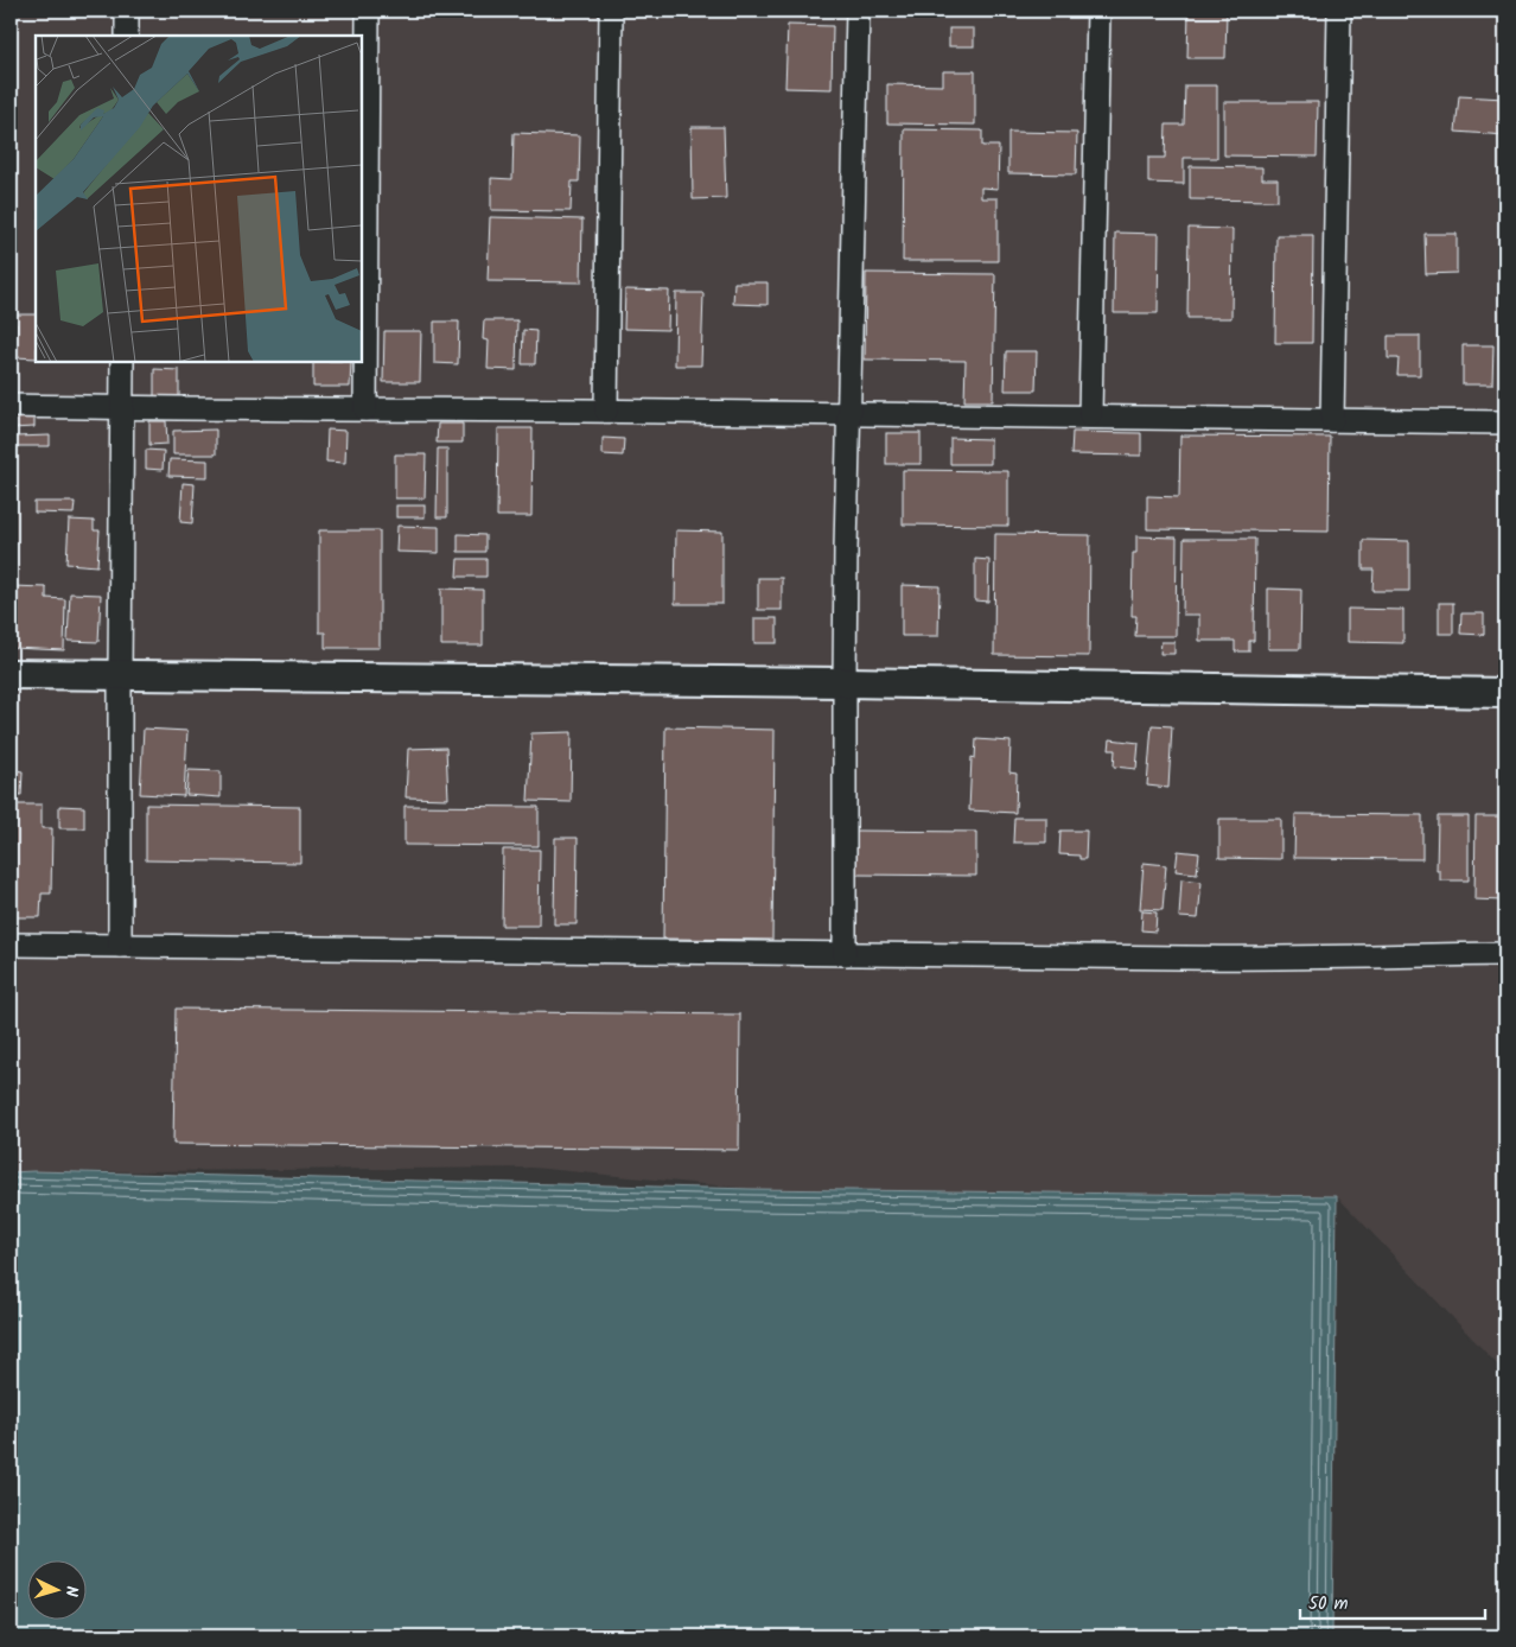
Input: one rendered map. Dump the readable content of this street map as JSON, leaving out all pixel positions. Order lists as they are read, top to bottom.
{
  "scale_bar": "50 m",
  "north": "right"
}
